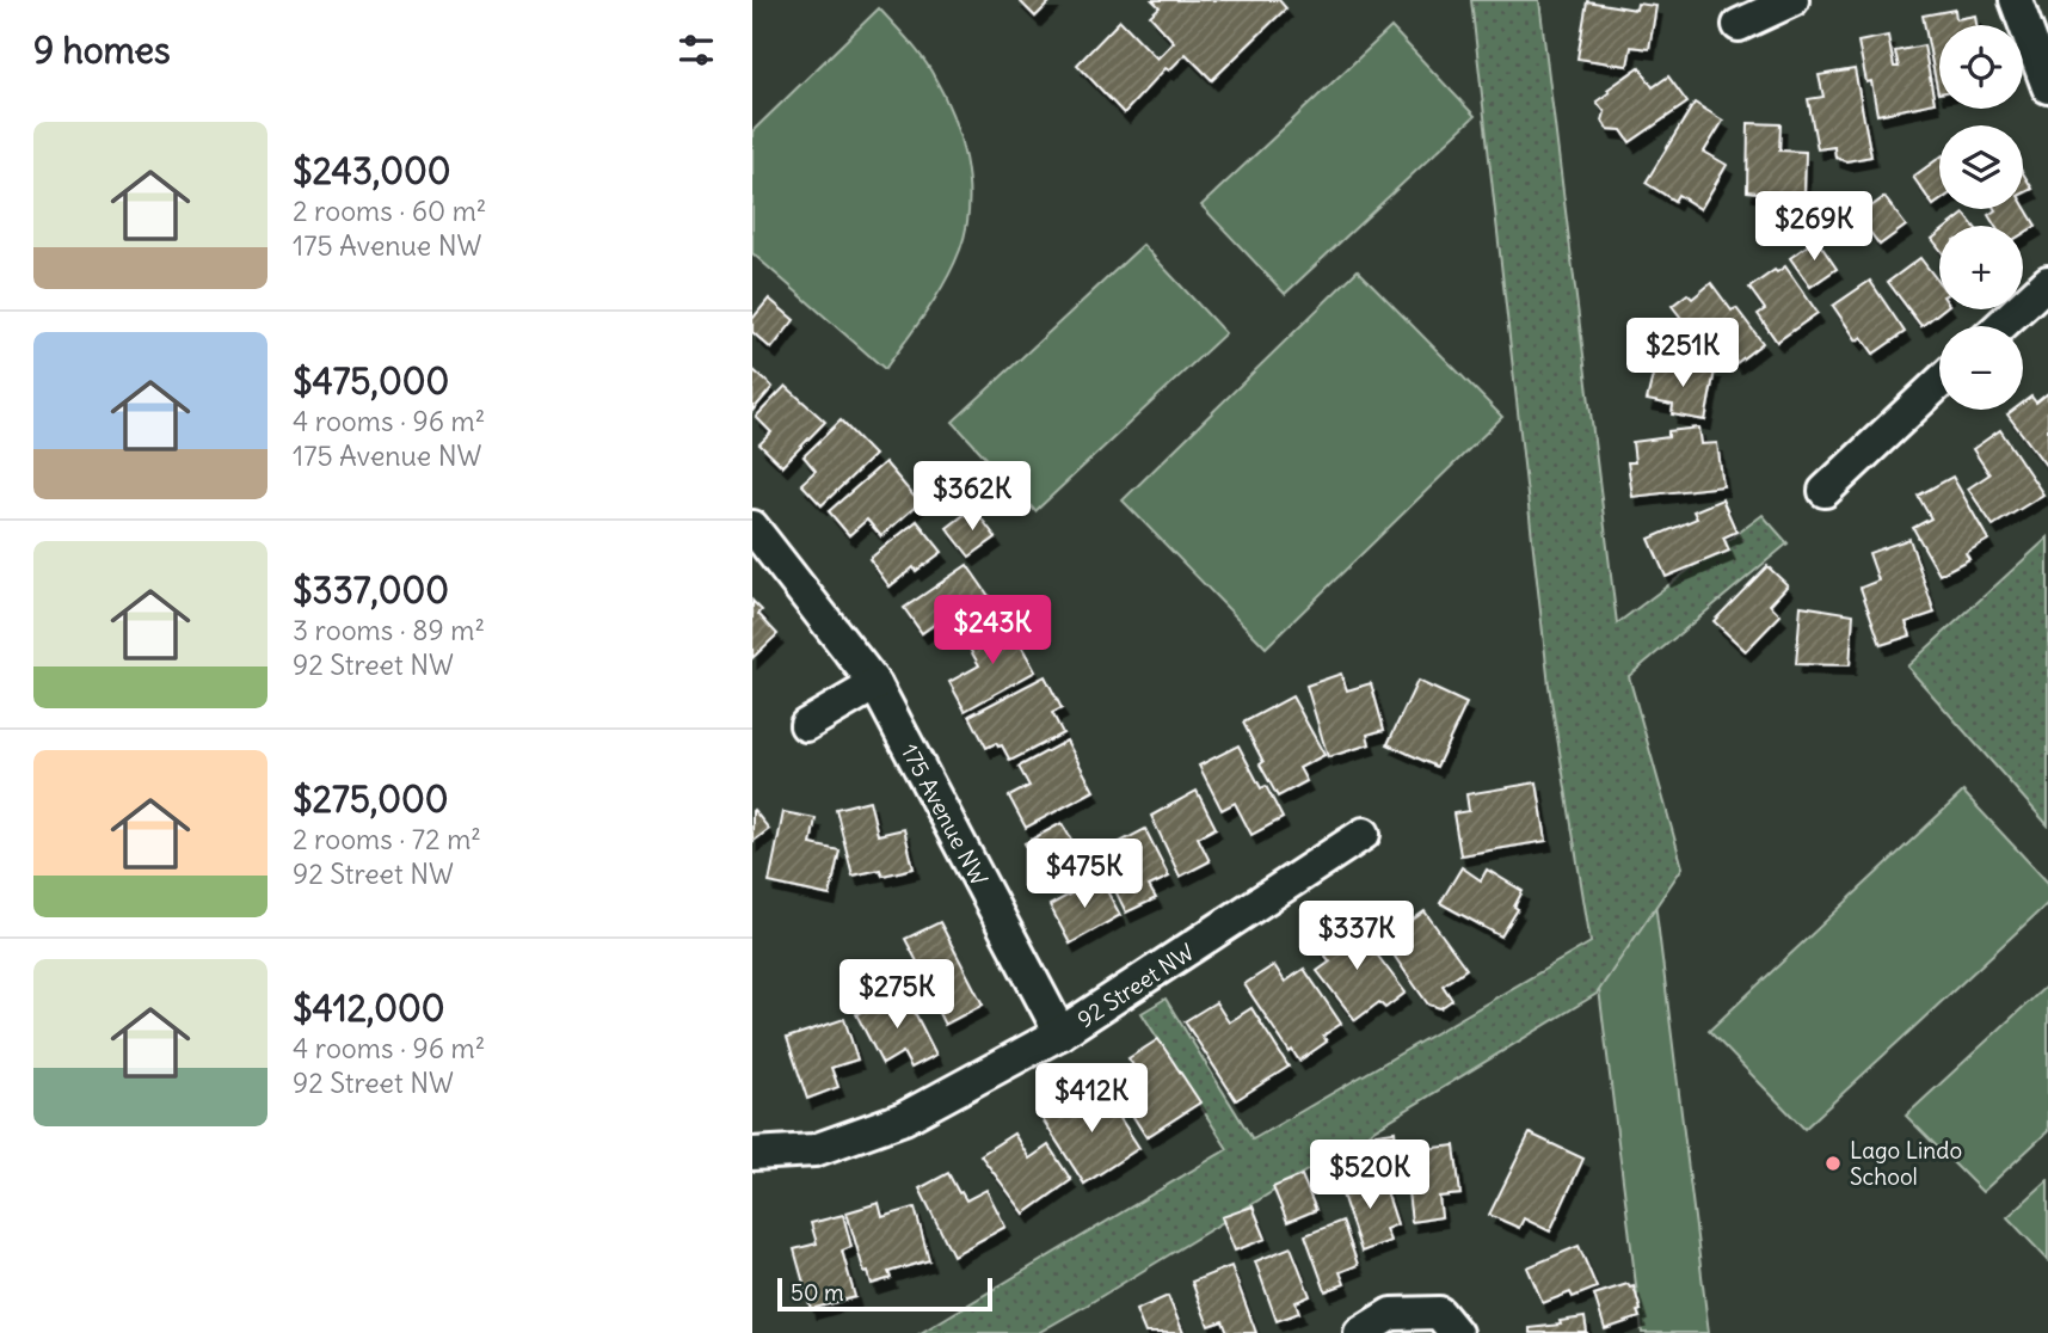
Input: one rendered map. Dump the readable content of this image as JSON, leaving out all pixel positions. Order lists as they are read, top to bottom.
{
  "streets": {
    "street": ["175 Avenue NW", "92 Street NW"]
  },
  "crossings": [
    ["175 Avenue NW", "92 Street NW"]
  ],
  "places": ["Lago Lindo School"],
  "scale_bar": "50 m",
  "page": {
    "heading": "9 homes",
    "map_buttons": ["+", "−"],
    "list": [
      {
        "name": "$243,000",
        "note": "2 rooms · 60 m² · 175 Avenue NW"
      },
      {
        "name": "$475,000",
        "note": "4 rooms · 96 m² · 175 Avenue NW"
      },
      {
        "name": "$337,000",
        "note": "3 rooms · 89 m² · 92 Street NW"
      },
      {
        "name": "$275,000",
        "note": "2 rooms · 72 m² · 92 Street NW"
      },
      {
        "name": "$412,000",
        "note": "4 rooms · 96 m² · 92 Street NW"
      }
    ],
    "price": [
      "$269K",
      "$251K",
      "$362K",
      "$243K",
      "$475K",
      "$337K",
      "$275K",
      "$412K",
      "$520K"
    ],
    "scale": "50 m"
  }
}
